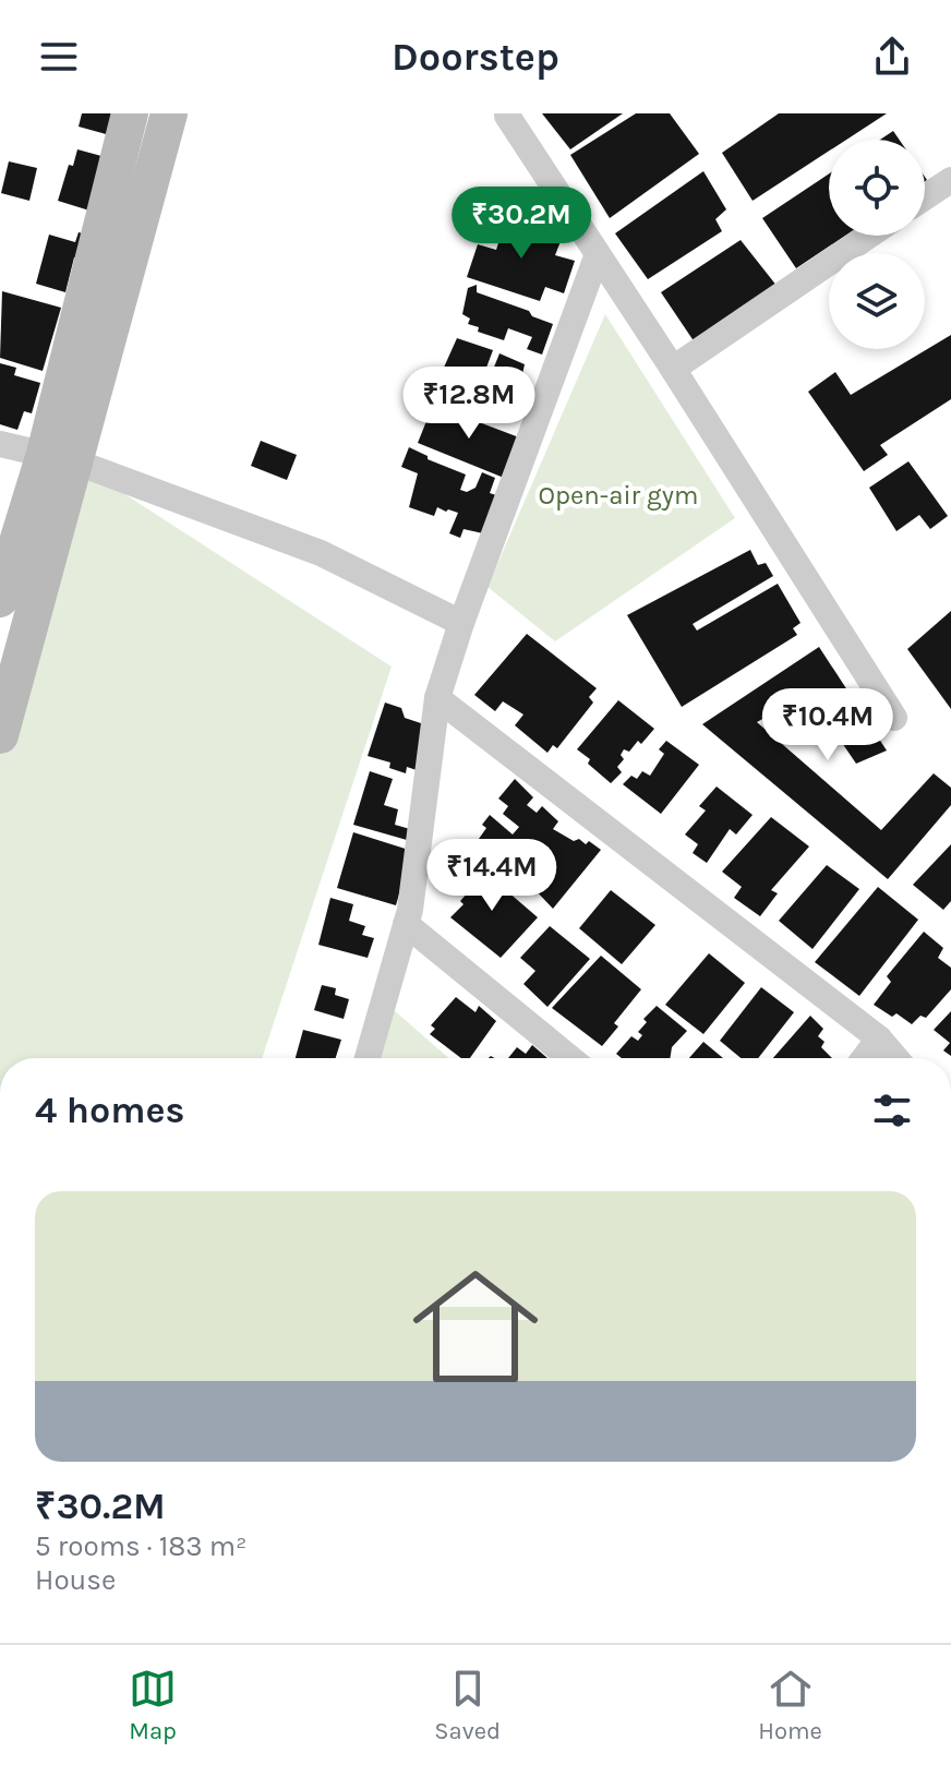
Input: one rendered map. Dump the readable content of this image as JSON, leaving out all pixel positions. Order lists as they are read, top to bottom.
{
  "parks": ["Open-air gym"],
  "page": {
    "header": "Doorstep",
    "price": [
      "₹30.2M",
      "₹12.8M",
      "₹10.4M",
      "₹14.4M"
    ],
    "heading": "4 homes",
    "list": [
      {
        "name": "₹30.2M",
        "note": "5 rooms · 183 m² · House"
      }
    ],
    "tabs": ["Map", "Saved", "Home"]
  }
}
